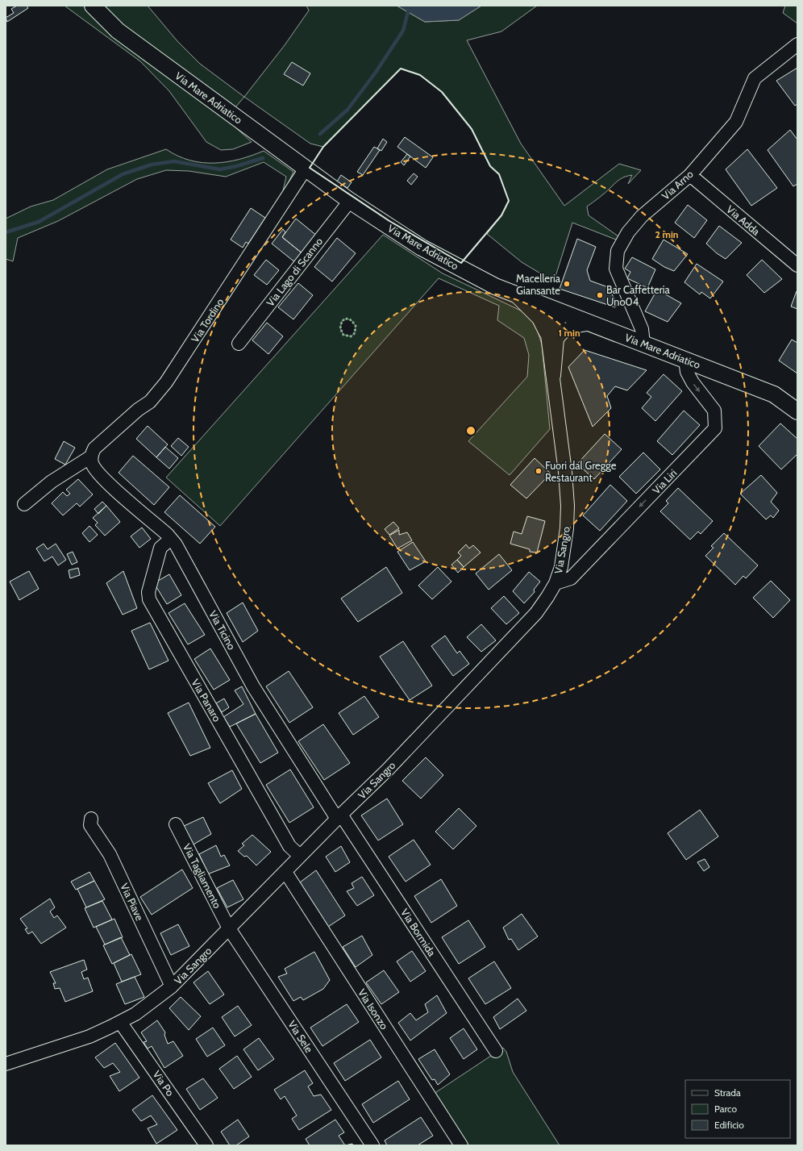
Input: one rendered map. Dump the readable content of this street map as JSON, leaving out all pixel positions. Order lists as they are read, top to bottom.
{
  "streets": {
    "main road": ["Via Mare Adriatico"],
    "street": [
      "Via Arno",
      "Via Adda",
      "Via Lago di Scanno",
      "Via Tordino",
      "Via Liri",
      "Via Sangro",
      "Via Ticino",
      "Via Panaro",
      "Via Tagliamento",
      "Via Piave",
      "Via Bormida",
      "Via Isonzo",
      "Via Sele",
      "Via Po"
    ]
  },
  "crossings": [
    ["Via Mare Adriatico", "Via Arno"],
    ["Via Mare Adriatico", "Via Lago di Scanno"],
    ["Via Mare Adriatico", "Via Tordino"],
    ["Via Mare Adriatico", "Via Liri"],
    ["Via Mare Adriatico", "Via Sangro"],
    ["Via Arno", "Via Adda"],
    ["Via Tordino", "Via Ticino"],
    ["Via Liri", "Via Sangro"],
    ["Via Sangro", "Via Ticino"],
    ["Via Sangro", "Via Panaro"],
    ["Via Sangro", "Via Tagliamento"],
    ["Via Sangro", "Via Piave"],
    ["Via Sangro", "Via Bormida"],
    ["Via Sangro", "Via Isonzo"],
    ["Via Sangro", "Via Sele"],
    ["Via Sangro", "Via Po"],
    ["Via Ticino", "Via Panaro"],
    ["Via Ticino", "Via Bormida"],
    ["Via Tagliamento", "Via Sele"]
  ],
  "one_way": ["Via Liri"],
  "places": ["Macelleria Giansante", "Bar Caffetteria Uno04", "Fuori dal Gregge Restaurant"],
  "legend": ["Strada", "Parco", "Edificio"],
  "rings": ["2 min", "1 min"]
}
